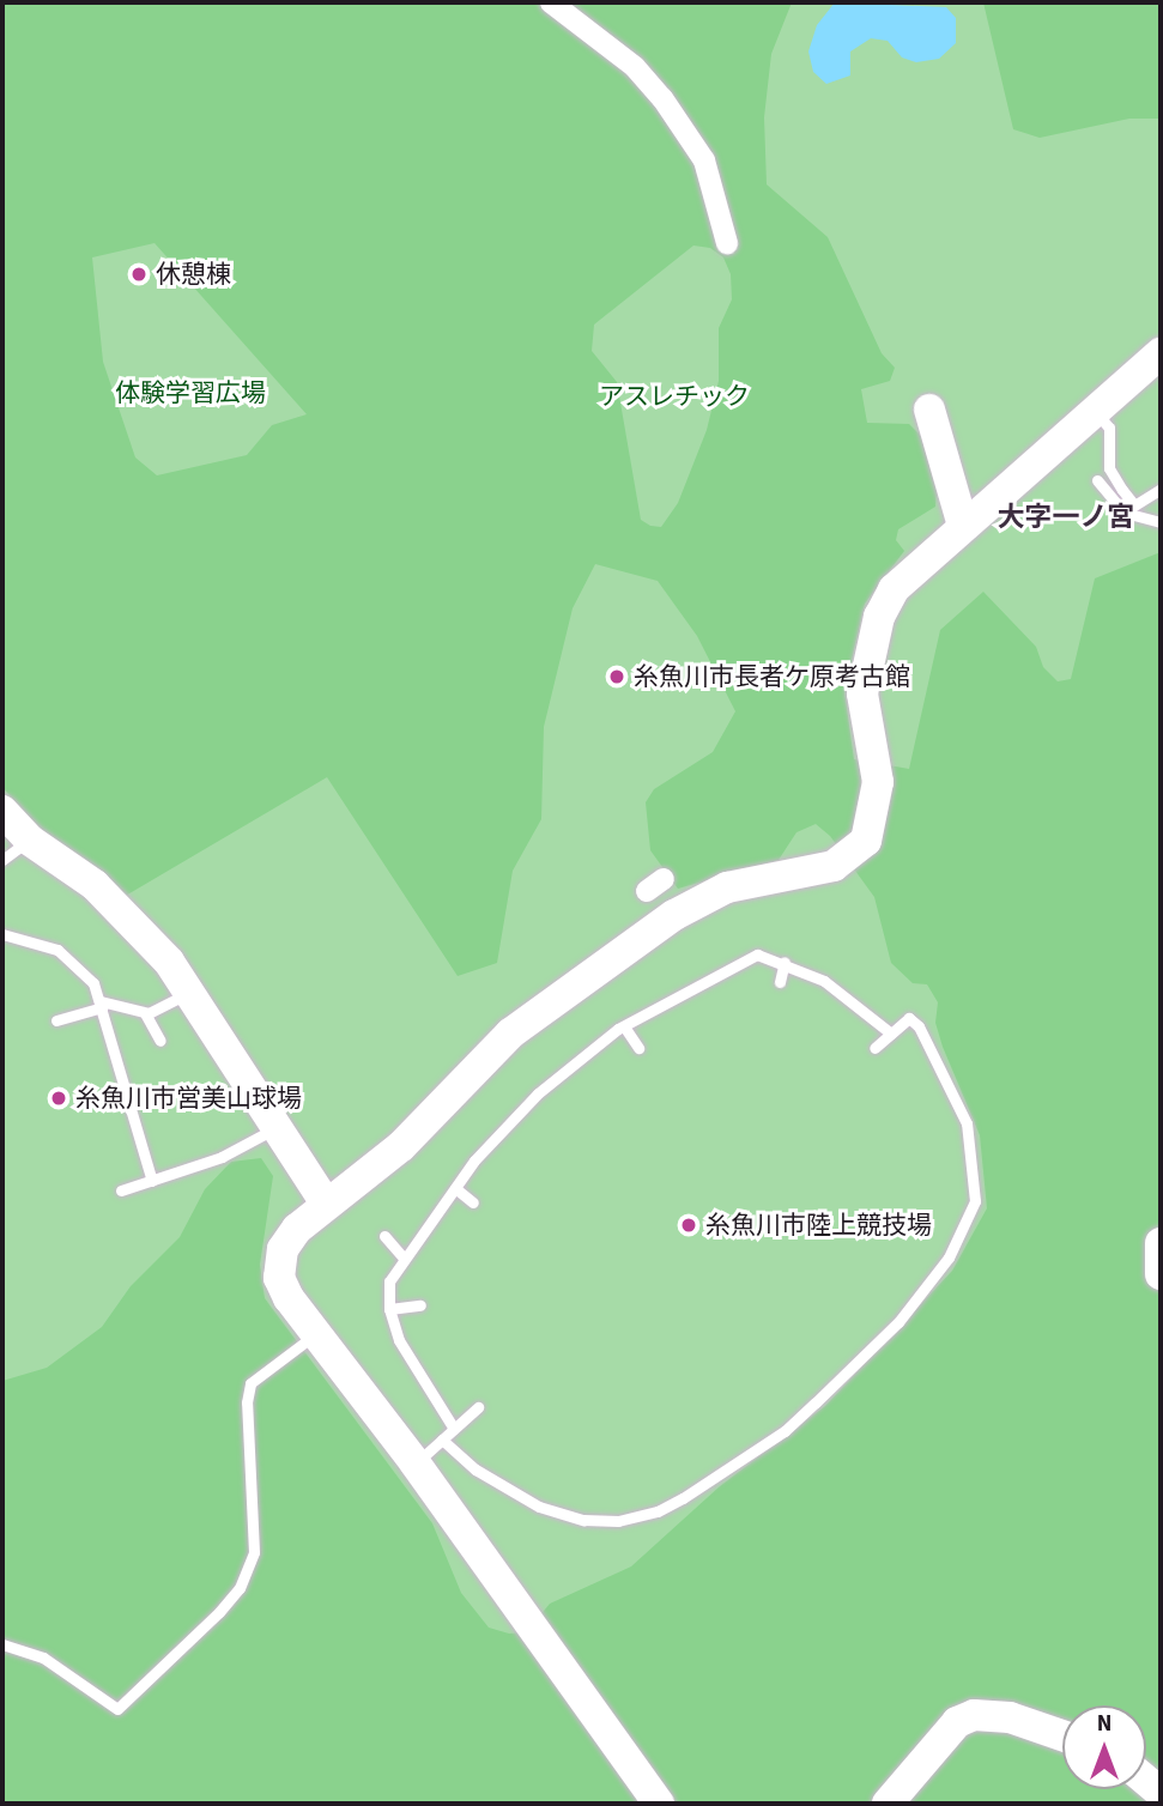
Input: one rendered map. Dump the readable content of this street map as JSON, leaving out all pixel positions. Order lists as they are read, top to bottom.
{
  "districts": ["大字一ノ宮"],
  "parks": ["体験学習広場", "アスレチック"],
  "places": [
    "休憩棟",
    "糸魚川市長者ケ原考古館",
    "糸魚川市営美山球場",
    "糸魚川市陸上競技場"
  ],
  "north": "top"
}
